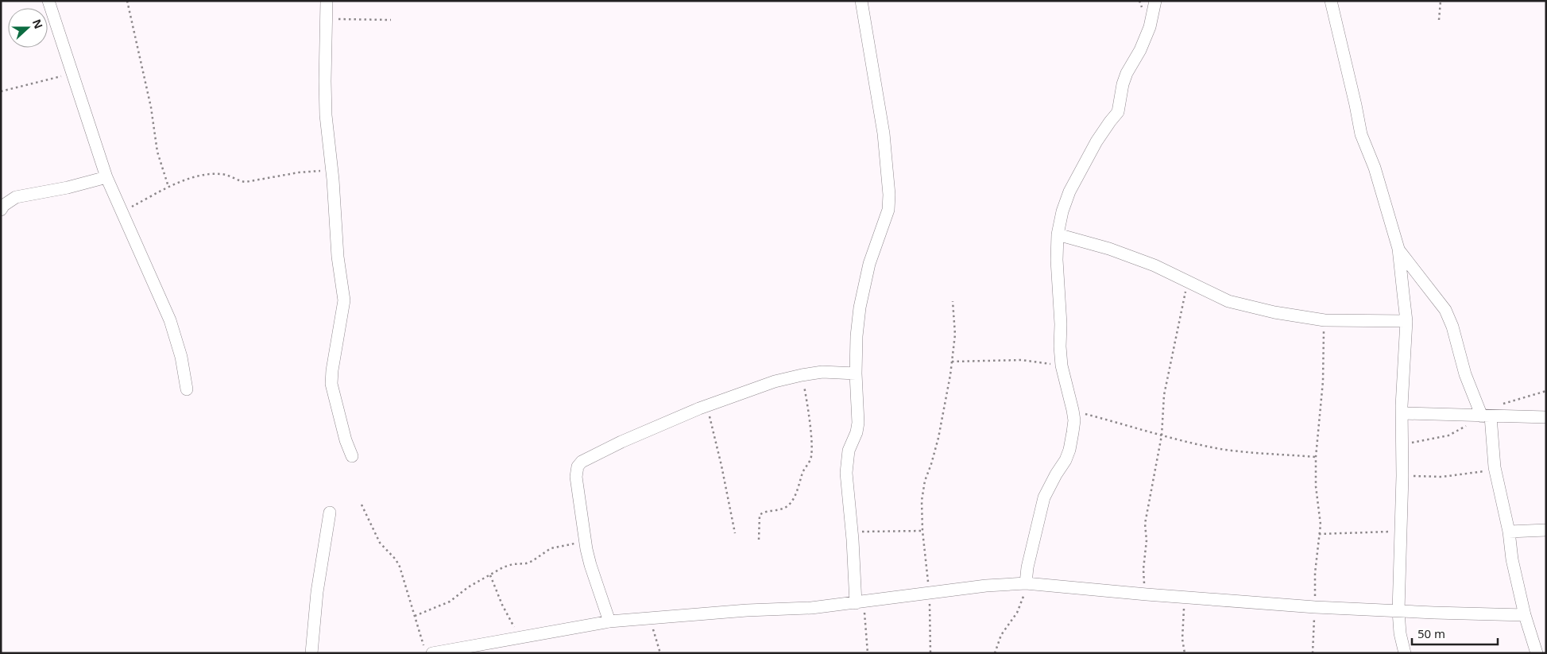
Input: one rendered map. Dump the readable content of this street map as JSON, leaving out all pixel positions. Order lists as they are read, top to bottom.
{
  "scale_bar": "50 m",
  "north": "right"
}
